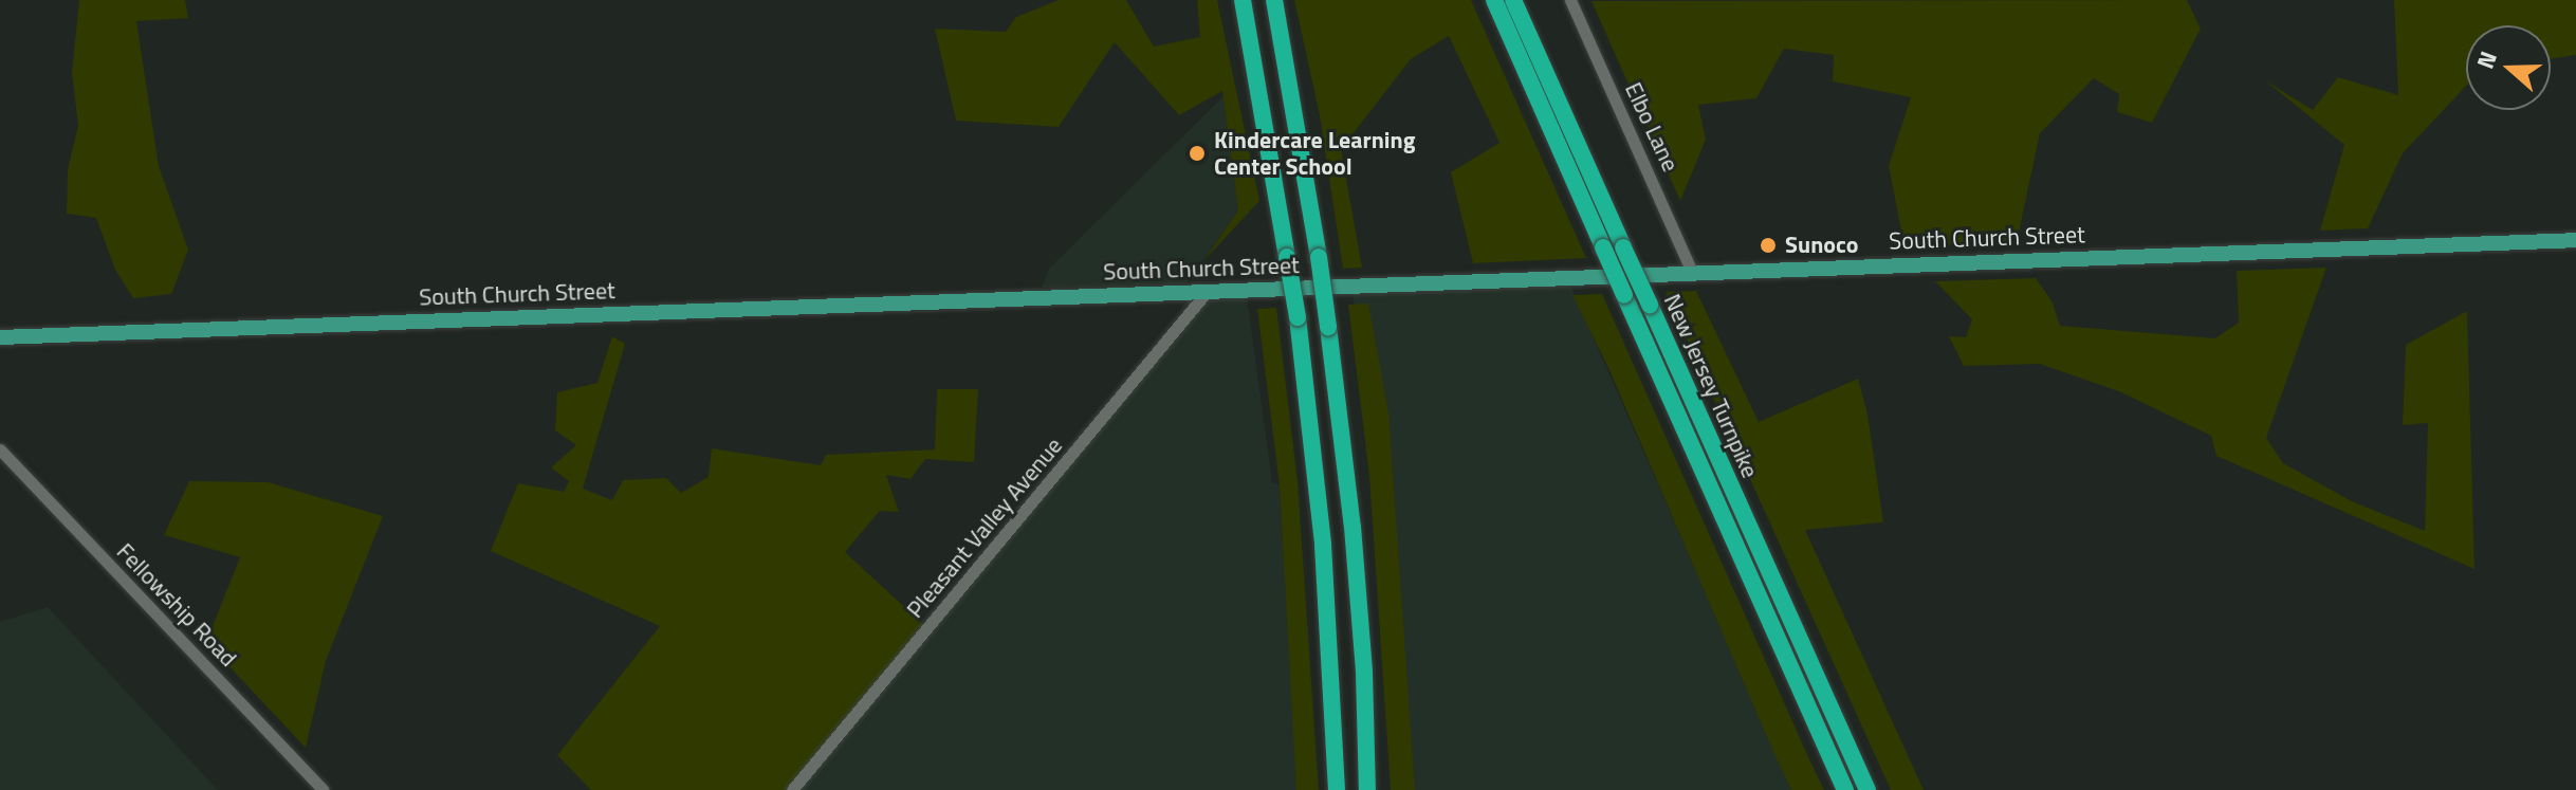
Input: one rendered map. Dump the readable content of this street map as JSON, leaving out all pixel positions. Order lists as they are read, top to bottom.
{
  "streets": {
    "highway": ["New Jersey Turnpike"],
    "main road": ["South Church Street"],
    "street": ["Elbo Lane", "Pleasant Valley Avenue", "Fellowship Road"]
  },
  "crossings": [
    ["Elbo Lane", "South Church Street"],
    ["South Church Street", "Pleasant Valley Avenue"]
  ],
  "places": ["Kindercare Learning Center School", "Sunoco"],
  "north": "left"
}
